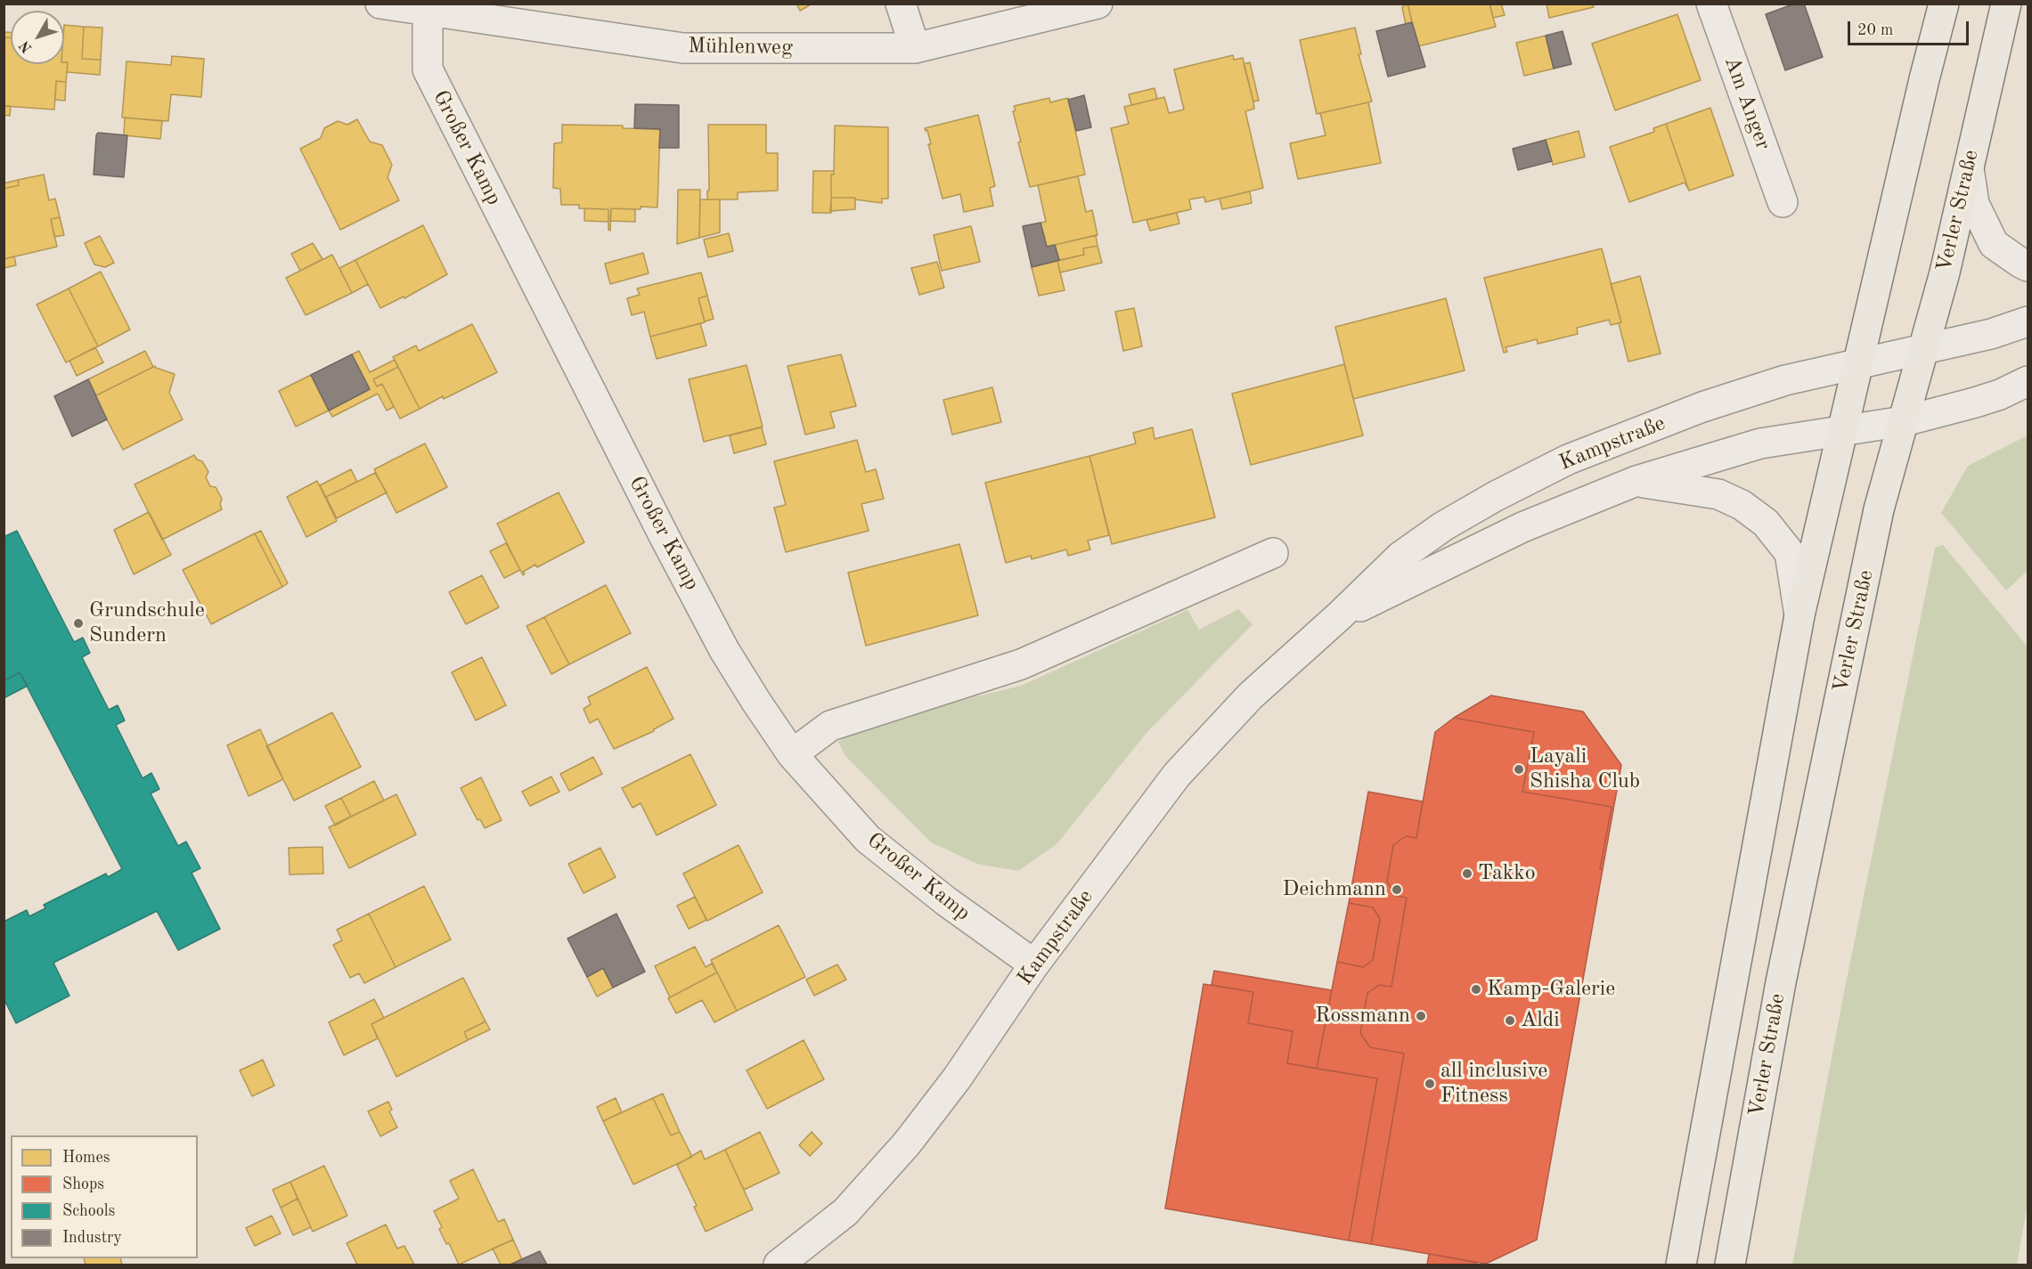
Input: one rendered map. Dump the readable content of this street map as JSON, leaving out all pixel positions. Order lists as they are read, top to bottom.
{
  "streets": {
    "main road": ["Verler Straße"],
    "street": [
      "Mühlenweg",
      "Am Anger",
      "Großer Kamp",
      "Kampstraße"
    ]
  },
  "crossings": [
    ["Mühlenweg", "Großer Kamp"],
    ["Großer Kamp", "Kampstraße"],
    ["Verler Straße", "Kampstraße"]
  ],
  "places": [
    "Grundschule Sundern",
    "Layali Shisha Club",
    "Takko",
    "Deichmann",
    "Kamp-Galerie",
    "Rossmann",
    "Aldi",
    "all inclusive Fitness"
  ],
  "legend": [
    "Homes",
    "Shops",
    "Schools",
    "Industry"
  ],
  "scale_bar": "20 m",
  "north": "bottom left"
}
